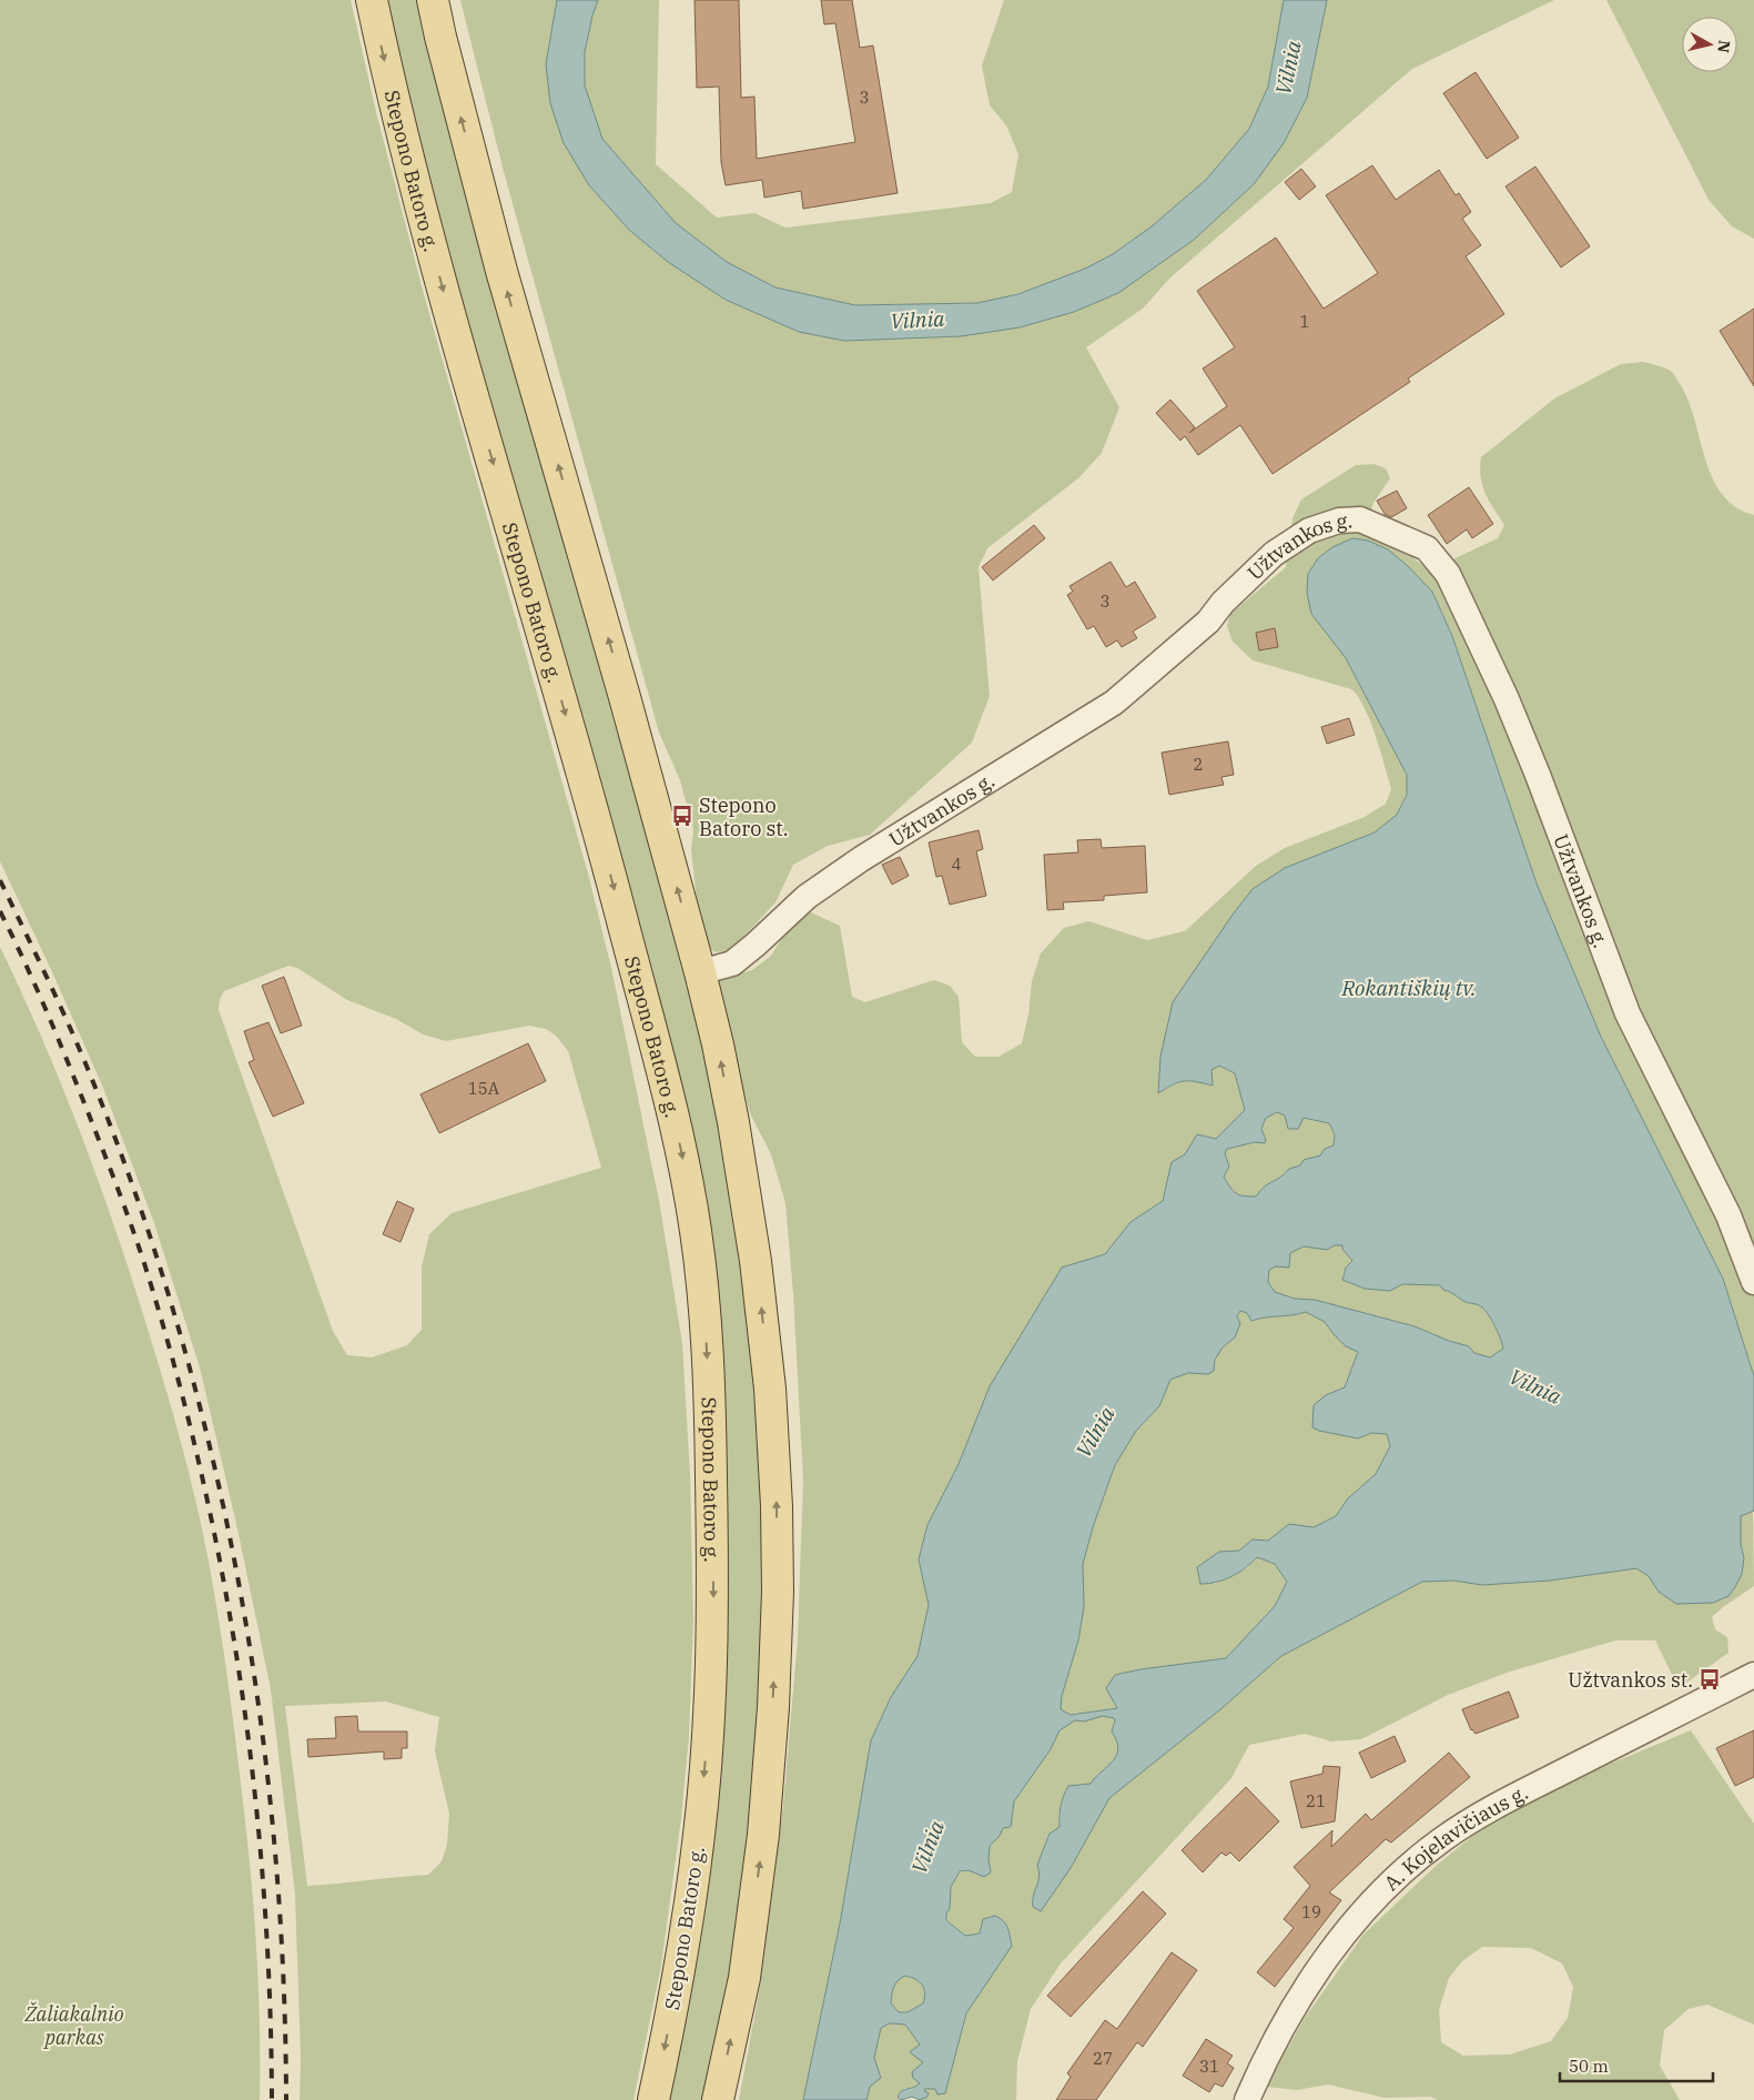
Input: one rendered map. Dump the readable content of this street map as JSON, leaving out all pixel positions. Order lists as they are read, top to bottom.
{
  "streets": {
    "main road": ["Stepono Batoro g."],
    "street": ["Užtvankos g.", "A. Kojelavičiaus g."]
  },
  "water": ["Vilnia", "Rokantiškių tv."],
  "parks": ["Žaliakalnio parkas"],
  "places": {
    "bus stop": ["Stepono Batoro st.", "Užtvankos st."]
  },
  "house_numbers": [
    "3",
    "1",
    "3",
    "2",
    "4",
    "15A",
    "21",
    "19",
    "27",
    "31"
  ],
  "scale_bar": "50 m",
  "north": "right"
}
